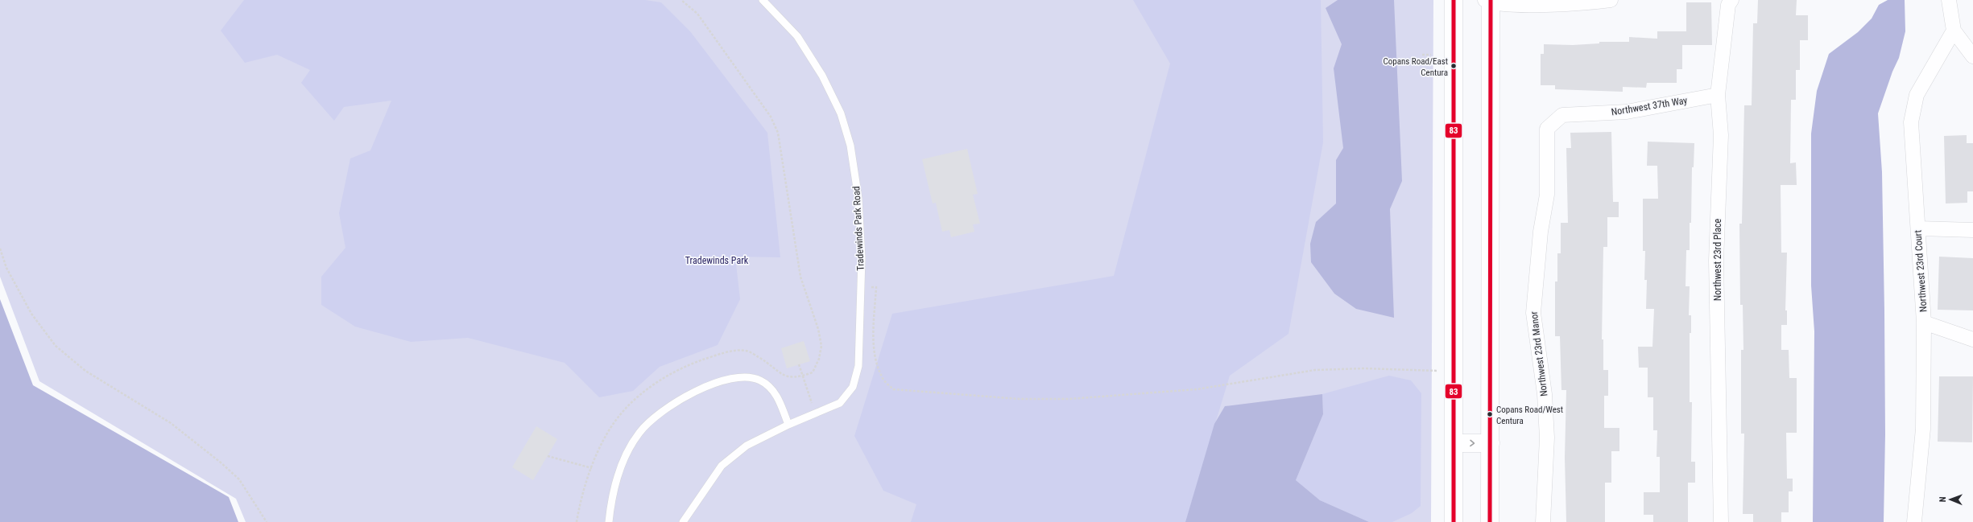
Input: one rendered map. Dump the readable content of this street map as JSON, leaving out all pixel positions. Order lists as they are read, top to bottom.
{
  "streets": {
    "street": [
      "Northwest 37th Way",
      "Northwest 23rd Place",
      "Northwest 23rd Court",
      "Northwest 23rd Manor"
    ],
    "lane": ["Tradewinds Park Road"]
  },
  "crossings": [
    ["Northwest 37th Way", "Northwest 23rd Place"],
    ["Northwest 37th Way", "Northwest 23rd Manor"]
  ],
  "parks": ["Tradewinds Park"],
  "places": ["Copans Road/East Centura", "Copans Road/West Centura"],
  "lines": ["transit line 83"],
  "north": "left"
}
